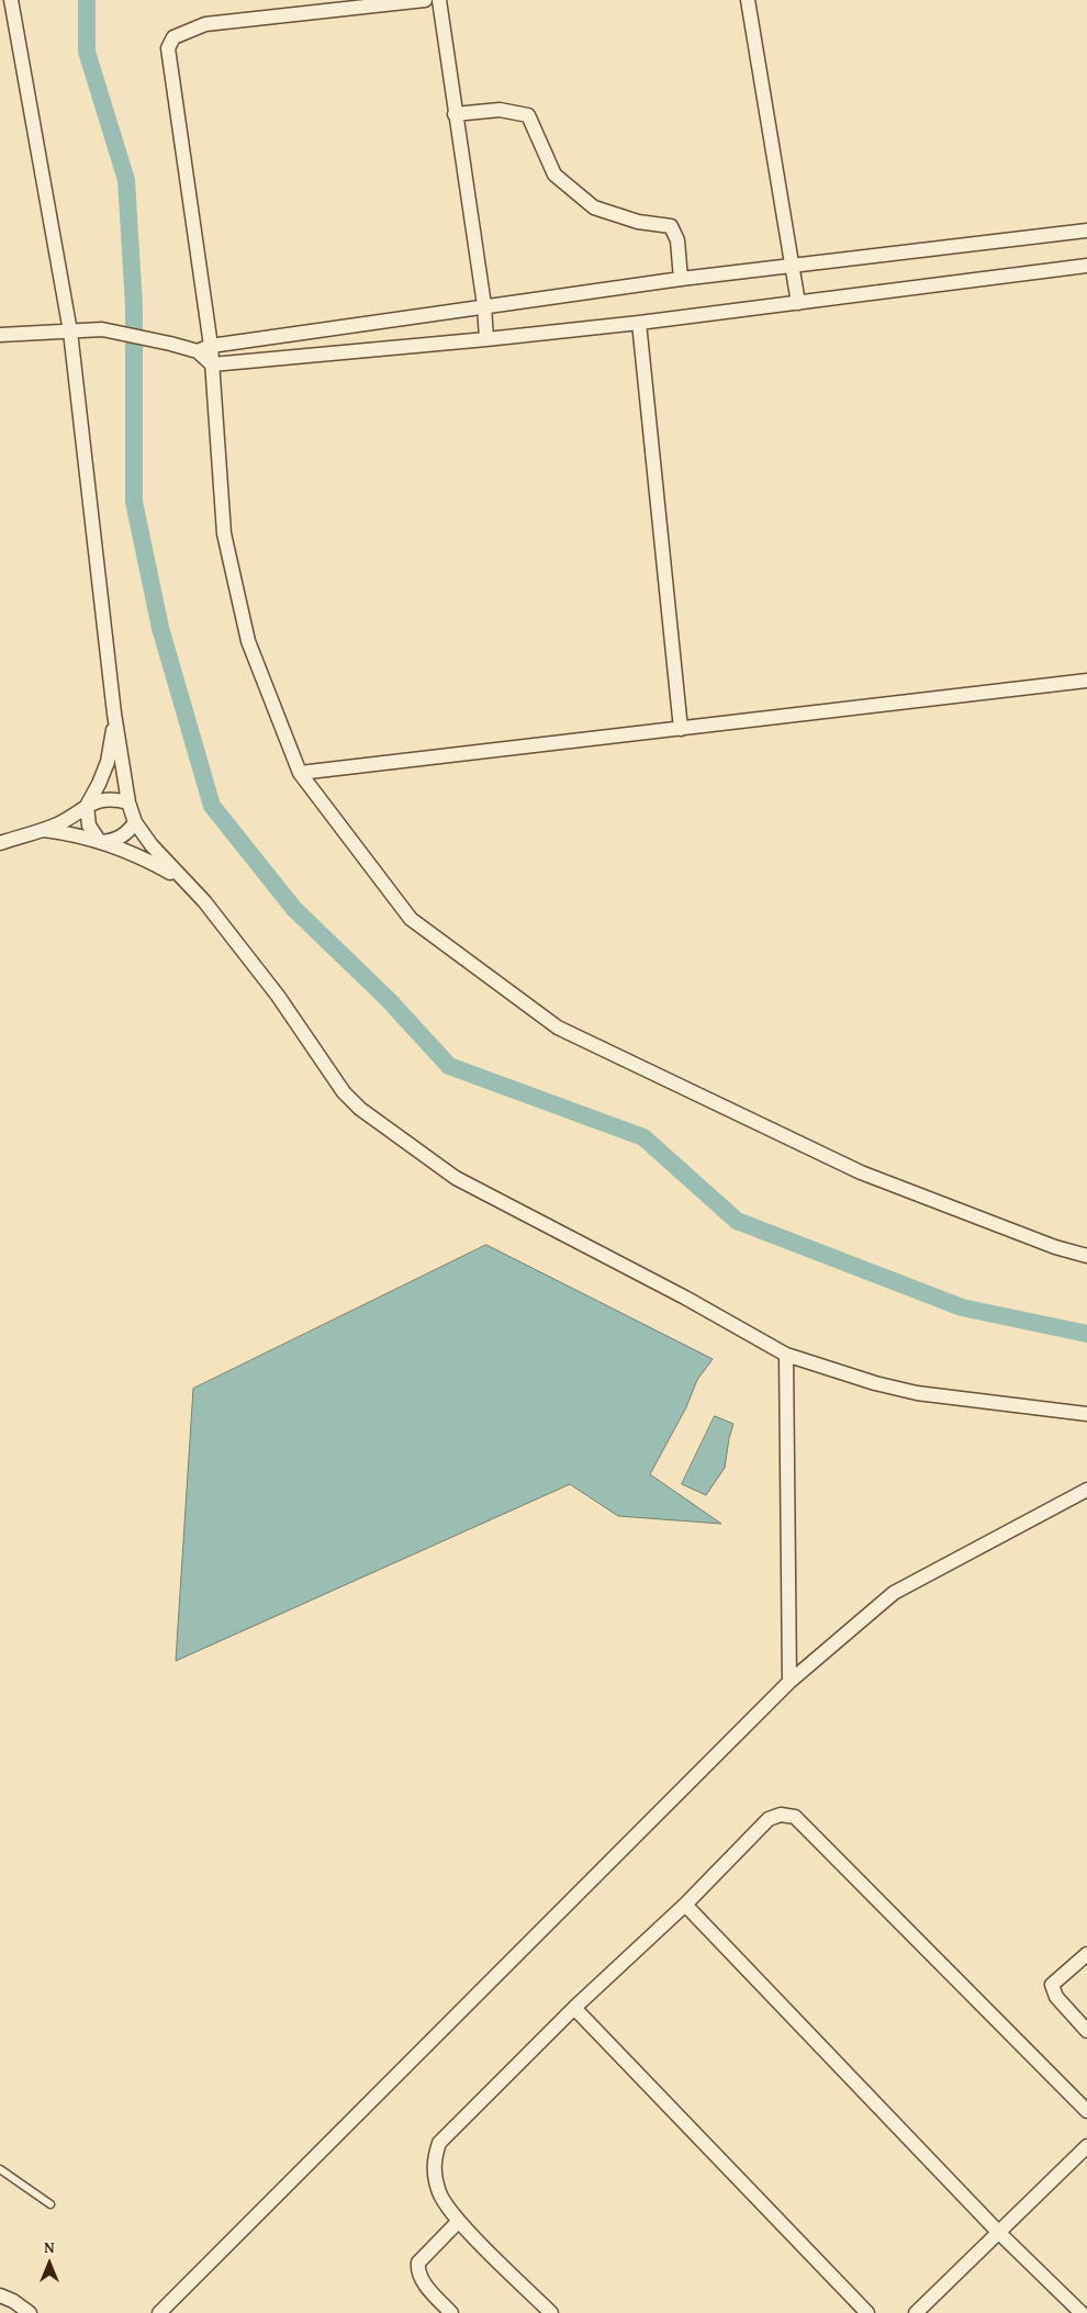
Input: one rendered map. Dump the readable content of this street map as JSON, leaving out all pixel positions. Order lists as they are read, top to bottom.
{
  "north": "top"
}
